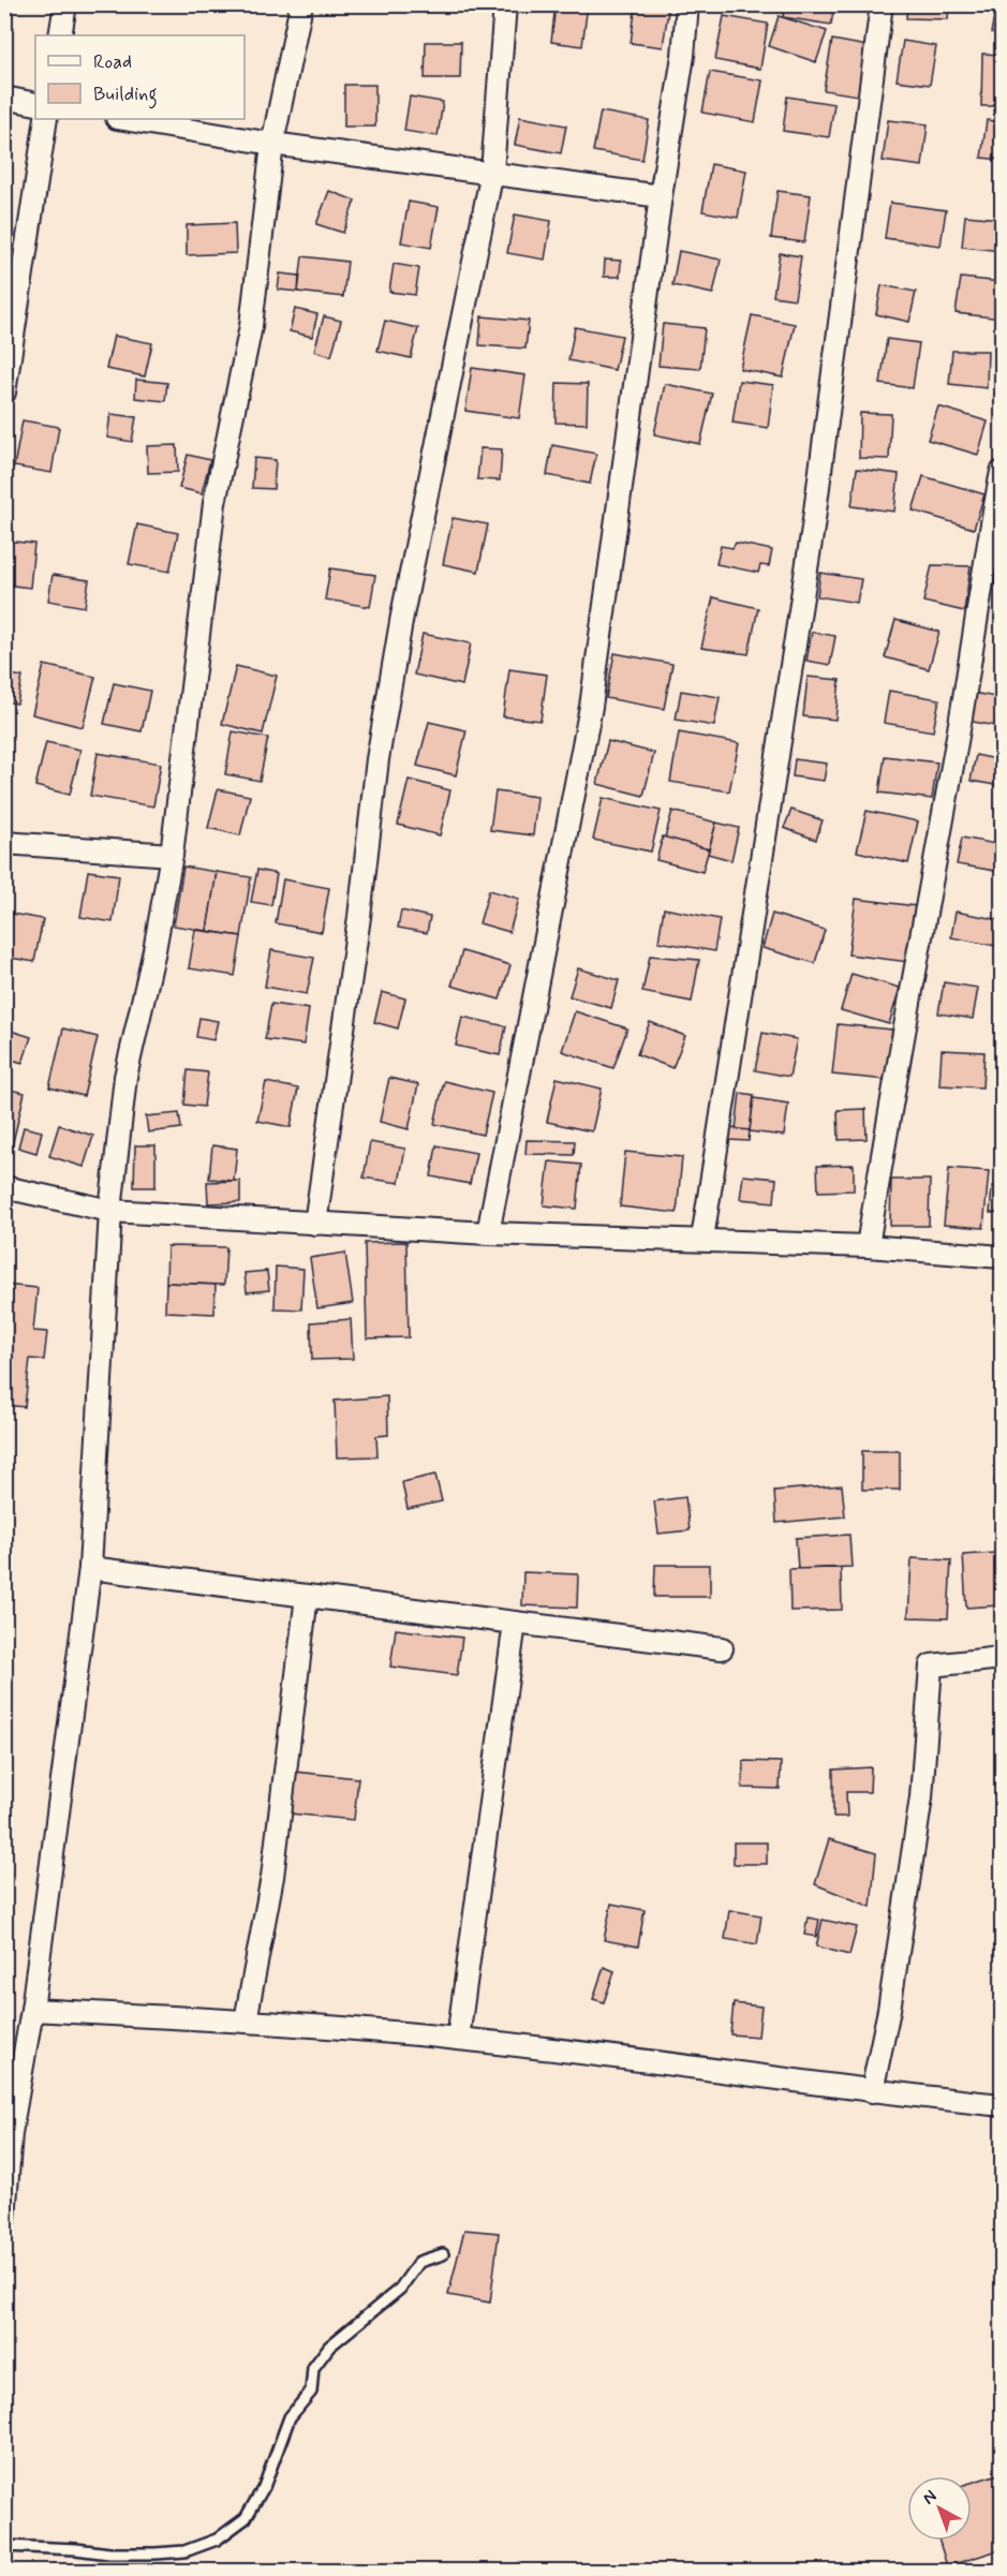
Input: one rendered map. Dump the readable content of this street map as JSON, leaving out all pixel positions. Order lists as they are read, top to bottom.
{
  "legend": ["Road", "Building"],
  "north": "top left"
}
